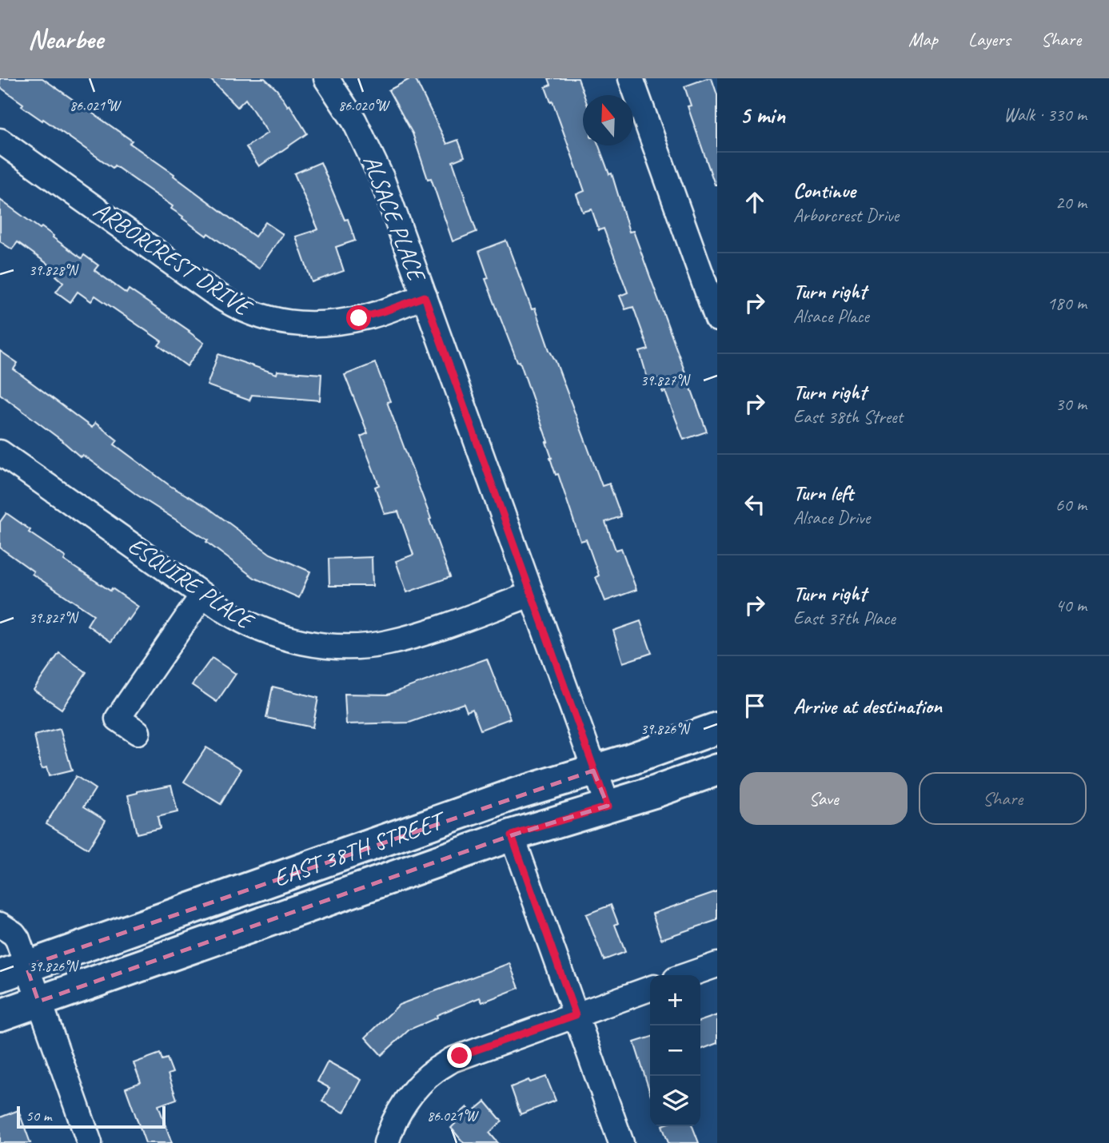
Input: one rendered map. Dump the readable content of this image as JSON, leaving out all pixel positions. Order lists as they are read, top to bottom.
{
  "streets": {
    "main road": ["EAST 38TH STREET"],
    "street": ["ALSACE PLACE", "ARBORCREST DRIVE", "ESQUIRE PLACE"]
  },
  "crossings": [
    ["ALSACE PLACE", "ARBORCREST DRIVE"],
    ["ALSACE PLACE", "ESQUIRE PLACE"],
    ["ALSACE PLACE", "EAST 38TH STREET"]
  ],
  "scale_bar": "50 m",
  "north": "top",
  "page": {
    "header": "Nearbee",
    "nav": ["Map", "Layers", "Share"],
    "heading": ["5 min", "Walk · 330 m"],
    "list": [
      ["Continue", "Arborcrest Drive", "20 m"],
      ["Turn right", "Alsace Place", "180 m"],
      ["Turn right", "East 38th Street", "30 m"],
      ["Turn left", "Alsace Drive", "60 m"],
      ["Turn right", "East 37th Place", "40 m"],
      "Arrive at destination"
    ],
    "buttons": ["Save", "Share"],
    "map_buttons": ["+", "−"],
    "scale": "50 m"
  },
  "coordinates": [
    "86.021°W",
    "86.020°W",
    "39.828°N",
    "39.827°N",
    "39.826°N"
  ]
}
